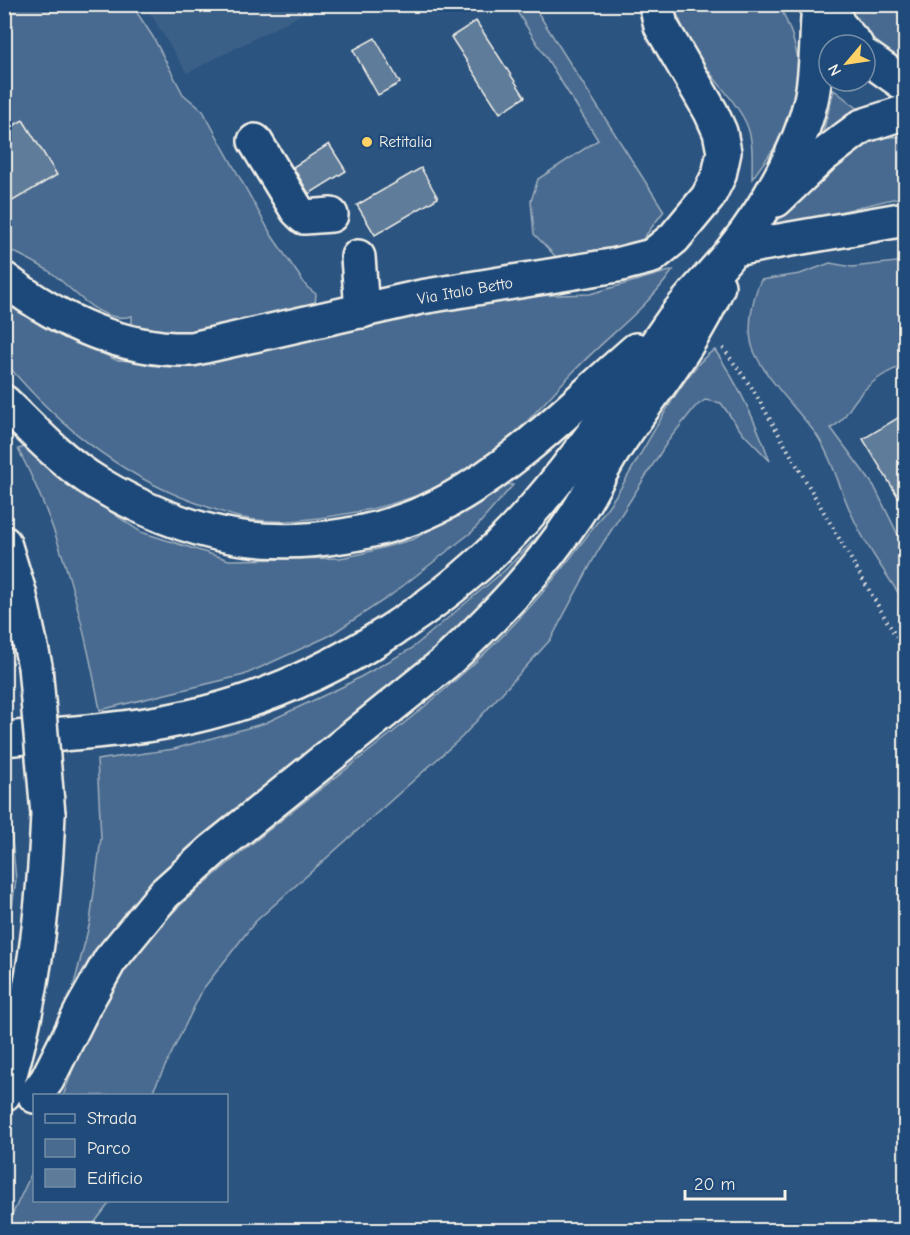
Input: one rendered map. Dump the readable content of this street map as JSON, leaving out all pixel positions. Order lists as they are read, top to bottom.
{
  "streets": {
    "main road": ["Via Italo Betto"]
  },
  "places": ["Retitalia"],
  "legend": ["Strada", "Parco", "Edificio"],
  "scale_bar": "20 m",
  "north": "bottom left"
}
